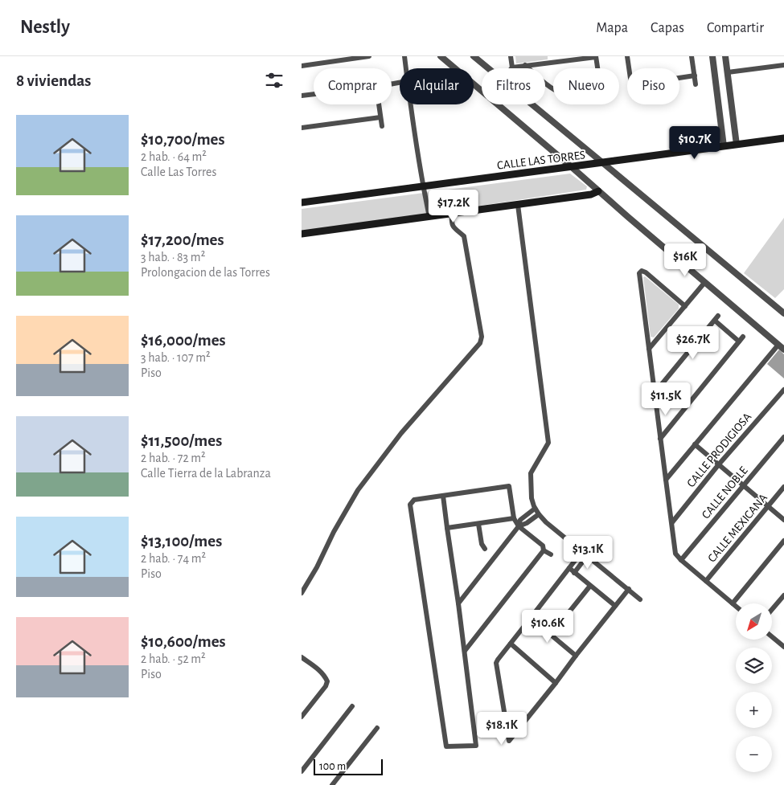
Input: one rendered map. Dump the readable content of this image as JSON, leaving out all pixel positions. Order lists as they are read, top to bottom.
{
  "streets": {
    "main road": ["CALLE LAS TORRES"],
    "street": ["CALLE PRODIGIOSA", "CALLE NOBLE", "CALLE MEXICANA"]
  },
  "scale_bar": "100 m",
  "north": "bottom left",
  "page": {
    "header": "Nestly",
    "nav": ["Mapa", "Capas", "Compartir"],
    "heading": "8 viviendas",
    "chip": [
      "Comprar",
      "Alquilar",
      "Filtros",
      "Nuevo",
      "Piso"
    ],
    "list": [
      {
        "name": "$10,700/mes",
        "note": "2 hab. · 64 m² · Calle Las Torres"
      },
      {
        "name": "$17,200/mes",
        "note": "3 hab. · 83 m² · Prolongacion de las Torres"
      },
      {
        "name": "$16,000/mes",
        "note": "3 hab. · 107 m² · Piso"
      },
      {
        "name": "$11,500/mes",
        "note": "2 hab. · 72 m² · Calle Tierra de la Labranza"
      },
      {
        "name": "$13,100/mes",
        "note": "2 hab. · 74 m² · Piso"
      },
      {
        "name": "$10,600/mes",
        "note": "2 hab. · 52 m² · Piso"
      }
    ],
    "price": [
      "$10.7K",
      "$17.2K",
      "$16K",
      "$26.7K",
      "$11.5K",
      "$13.1K",
      "$10.6K",
      "$18.1K"
    ],
    "map_buttons": ["+", "−"],
    "scale": "100 m"
  }
}
